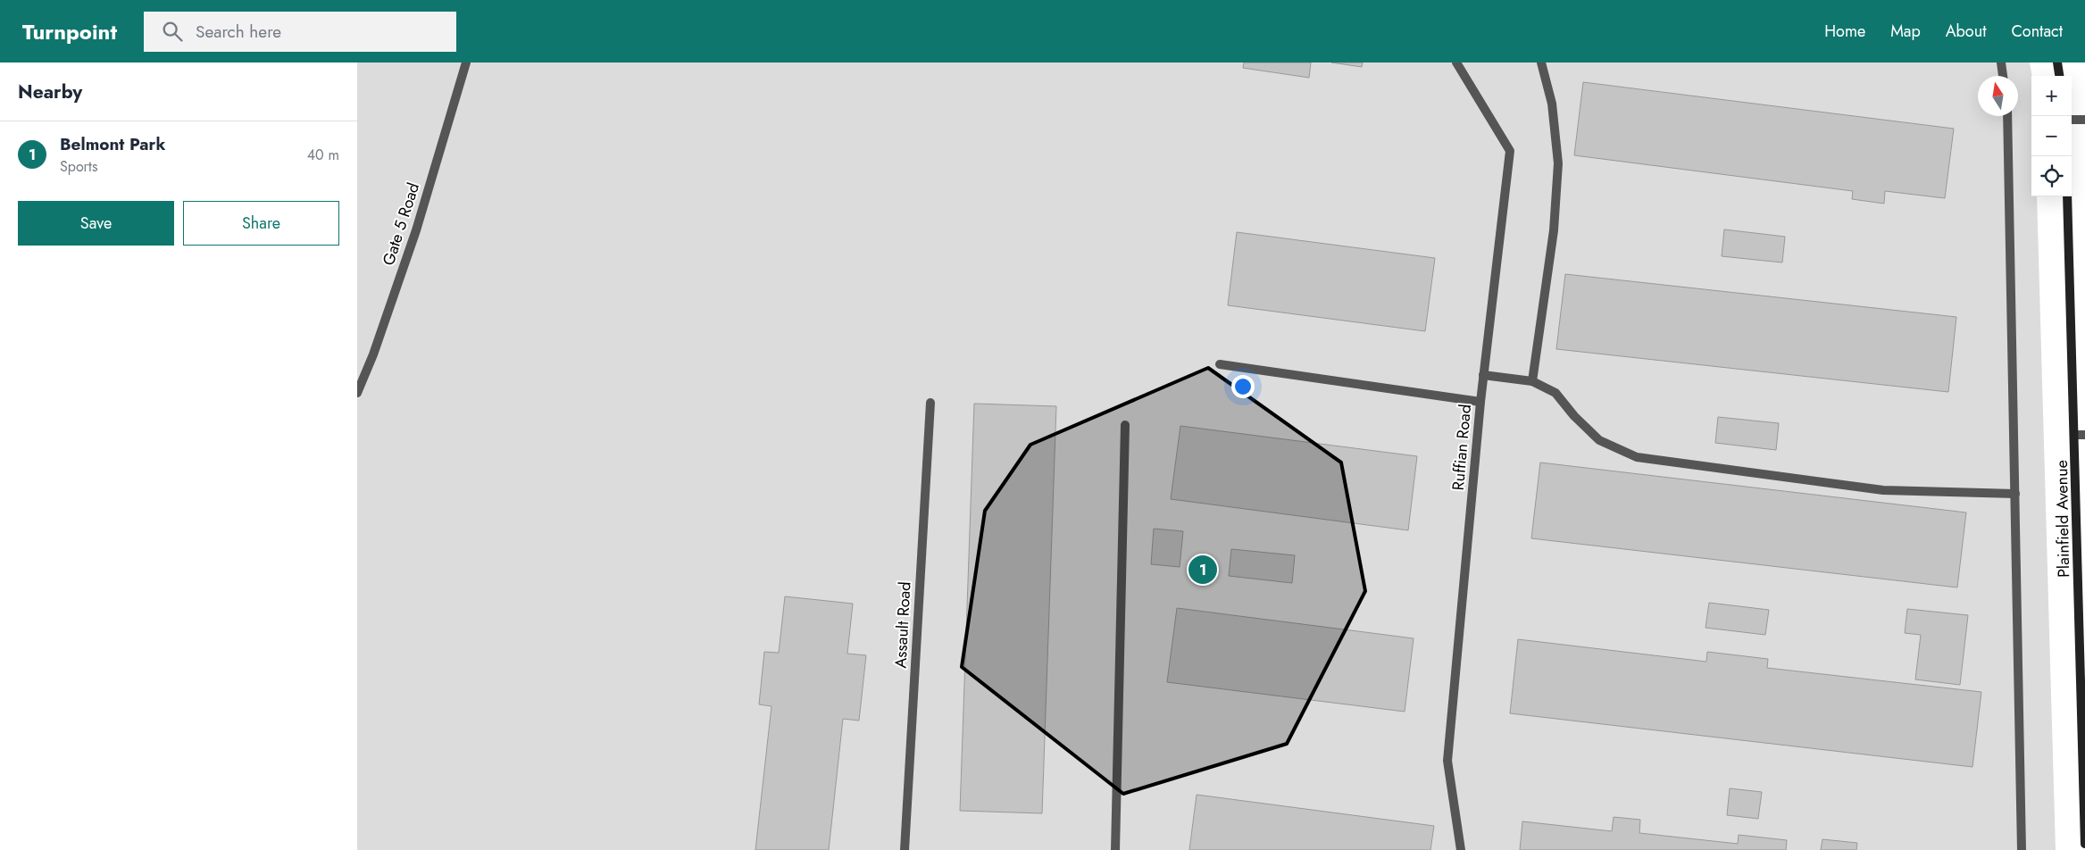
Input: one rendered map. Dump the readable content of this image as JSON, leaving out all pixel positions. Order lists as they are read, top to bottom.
{
  "streets": {
    "main road": ["Plainfield Avenue"],
    "street": ["Gate 5 Road", "Ruffian Road", "Assault Road"]
  },
  "north": "top",
  "page": {
    "header": "Turnpoint",
    "search": "Search here",
    "nav": [
      "Home",
      "Map",
      "About",
      "Contact"
    ],
    "heading": "Nearby",
    "map_buttons": ["+", "−"],
    "list": [
      {
        "mark": "1",
        "name": "Belmont Park",
        "note": "Sports",
        "value": "40 m"
      }
    ],
    "buttons": ["Save", "Share"],
    "pins": "1"
  }
}
